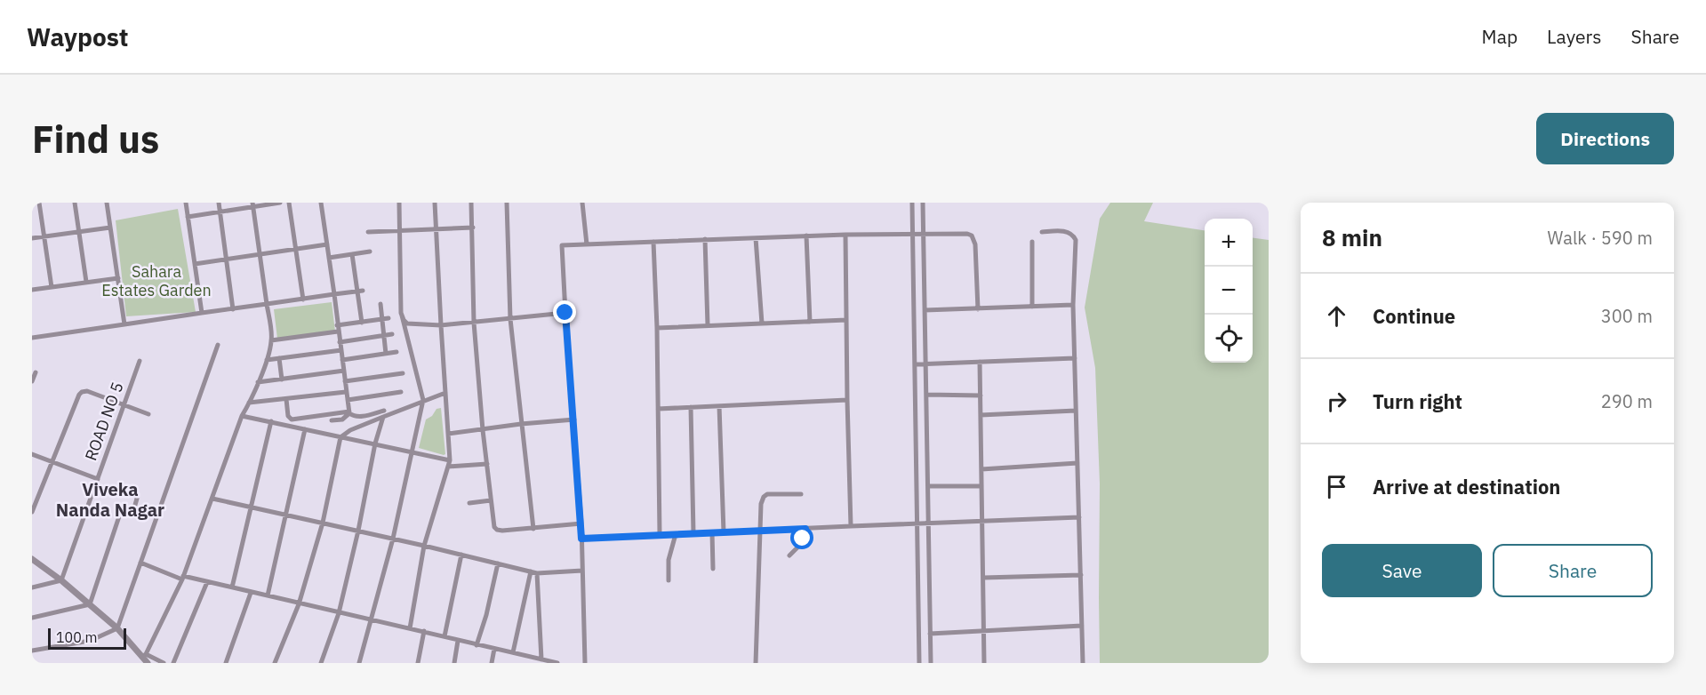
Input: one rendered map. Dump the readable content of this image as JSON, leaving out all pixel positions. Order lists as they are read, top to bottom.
{
  "streets": {
    "street": ["ROAD NO 5"]
  },
  "districts": ["Viveka Nanda Nagar"],
  "parks": ["Sahara Estates Garden"],
  "scale_bar": "100 m",
  "page": {
    "header": "Waypost",
    "nav": ["Map", "Layers", "Share"],
    "buttons": [
      "Directions",
      ["Save", "Share"]
    ],
    "title": "Find us",
    "heading": ["8 min", "Walk · 590 m"],
    "map_buttons": ["+", "−"],
    "list": [
      ["Continue", "300 m"],
      ["Turn right", "290 m"],
      "Arrive at destination"
    ],
    "scale": "100 m"
  }
}
